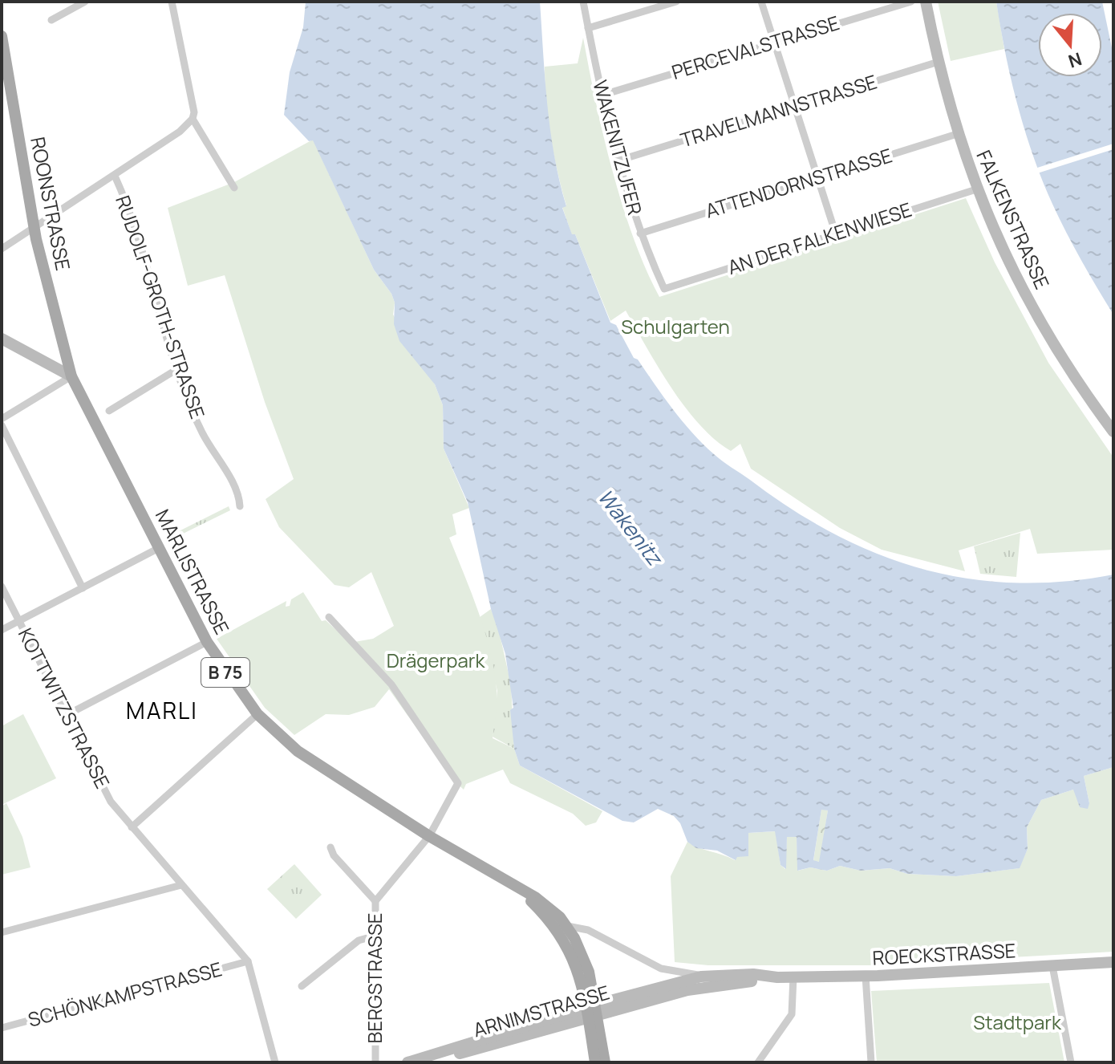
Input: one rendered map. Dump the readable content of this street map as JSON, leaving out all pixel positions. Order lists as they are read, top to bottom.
{
  "streets": {
    "main road": [
      "ROONSTRASSE",
      "FALKENSTRASSE",
      "MARLISTRASSE",
      "B 75",
      "ROECKSTRASSE",
      "ARNIMSTRASSE"
    ],
    "street": [
      "PERCEVALSTRASSE",
      "TRAVELMANNSTRASSE",
      "WAKENITZUFER",
      "ATTENDORNSTRASSE",
      "AN DER FALKENWIESE",
      "RUDOLF-GROTH-STRASSE",
      "KOTTWITZSTRASSE",
      "BERGSTRASSE",
      "SCHÖNKAMPSTRASSE"
    ]
  },
  "crossings": [
    ["PERCEVALSTRASSE", "WAKENITZUFER"],
    ["TRAVELMANNSTRASSE", "WAKENITZUFER"],
    ["TRAVELMANNSTRASSE", "FALKENSTRASSE"],
    ["WAKENITZUFER", "ATTENDORNSTRASSE"],
    ["WAKENITZUFER", "AN DER FALKENWIESE"],
    ["ATTENDORNSTRASSE", "FALKENSTRASSE"],
    ["ROONSTRASSE", "MARLISTRASSE"],
    ["FALKENSTRASSE", "AN DER FALKENWIESE"],
    ["MARLISTRASSE", "B 75"],
    ["MARLISTRASSE", "BERGSTRASSE"],
    ["B 75", "ARNIMSTRASSE"],
    ["KOTTWITZSTRASSE", "SCHÖNKAMPSTRASSE"],
    ["ROECKSTRASSE", "ARNIMSTRASSE"]
  ],
  "districts": ["MARLI"],
  "water": ["Wakenitz"],
  "parks": ["Schulgarten", "Drägerpark", "Stadtpark"],
  "north": "bottom"
}
